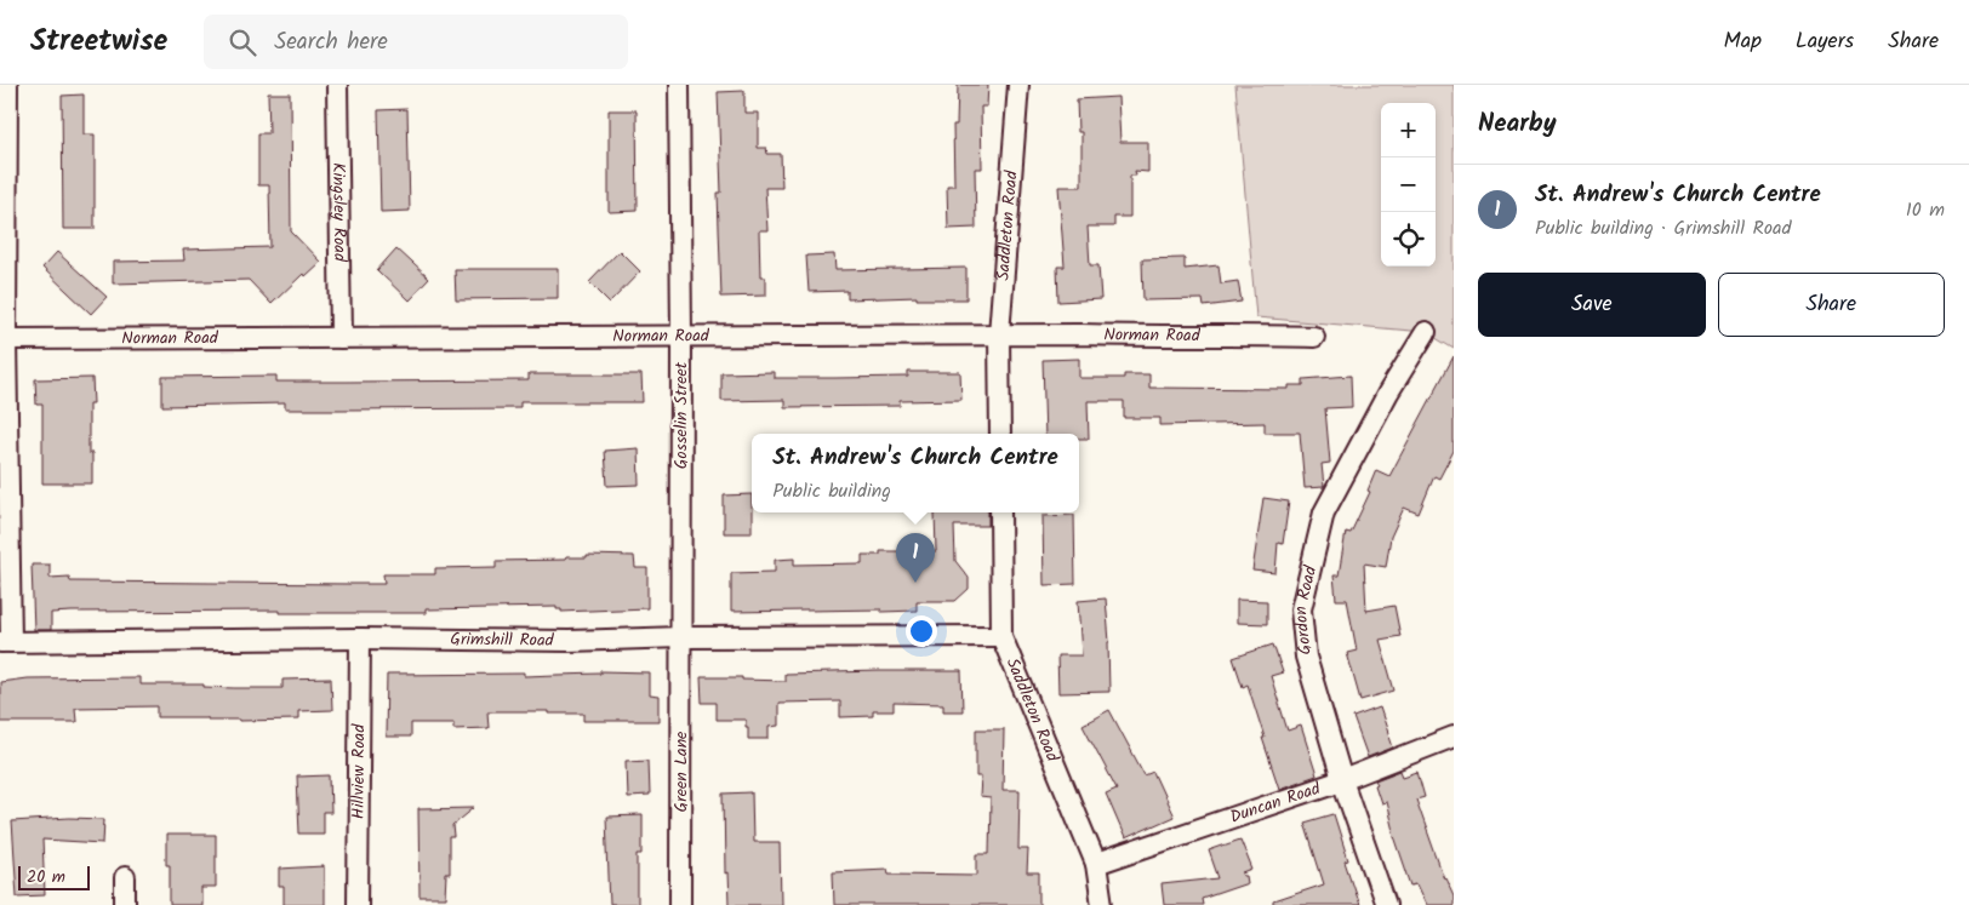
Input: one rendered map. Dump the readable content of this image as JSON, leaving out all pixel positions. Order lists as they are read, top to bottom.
{
  "streets": {
    "street": [
      "Kingsley Road",
      "Saddleton Road",
      "Norman Road",
      "Gosselin Street",
      "Gordon Road",
      "Grimshill Road",
      "Hillview Road",
      "Green Lane",
      "Duncan Road"
    ]
  },
  "crossings": [
    ["Kingsley Road", "Norman Road"],
    ["Saddleton Road", "Norman Road"],
    ["Saddleton Road", "Grimshill Road"],
    ["Saddleton Road", "Duncan Road"],
    ["Norman Road", "Gosselin Street"],
    ["Gosselin Street", "Grimshill Road"],
    ["Gosselin Street", "Green Lane"],
    ["Gordon Road", "Duncan Road"],
    ["Grimshill Road", "Hillview Road"],
    ["Grimshill Road", "Green Lane"]
  ],
  "scale_bar": "20 m",
  "page": {
    "header": "Streetwise",
    "search": "Search here",
    "nav": ["Map", "Layers", "Share"],
    "heading": "Nearby",
    "map_buttons": ["+", "−"],
    "list": [
      {
        "mark": "1",
        "name": "St. Andrew's Church Centre",
        "note": "Public building · Grimshill Road",
        "value": "10 m"
      }
    ],
    "buttons": ["Save", "Share"],
    "popup": ["St. Andrew's Church Centre", "Public building"],
    "pins": "1",
    "scale": "20 m"
  }
}
